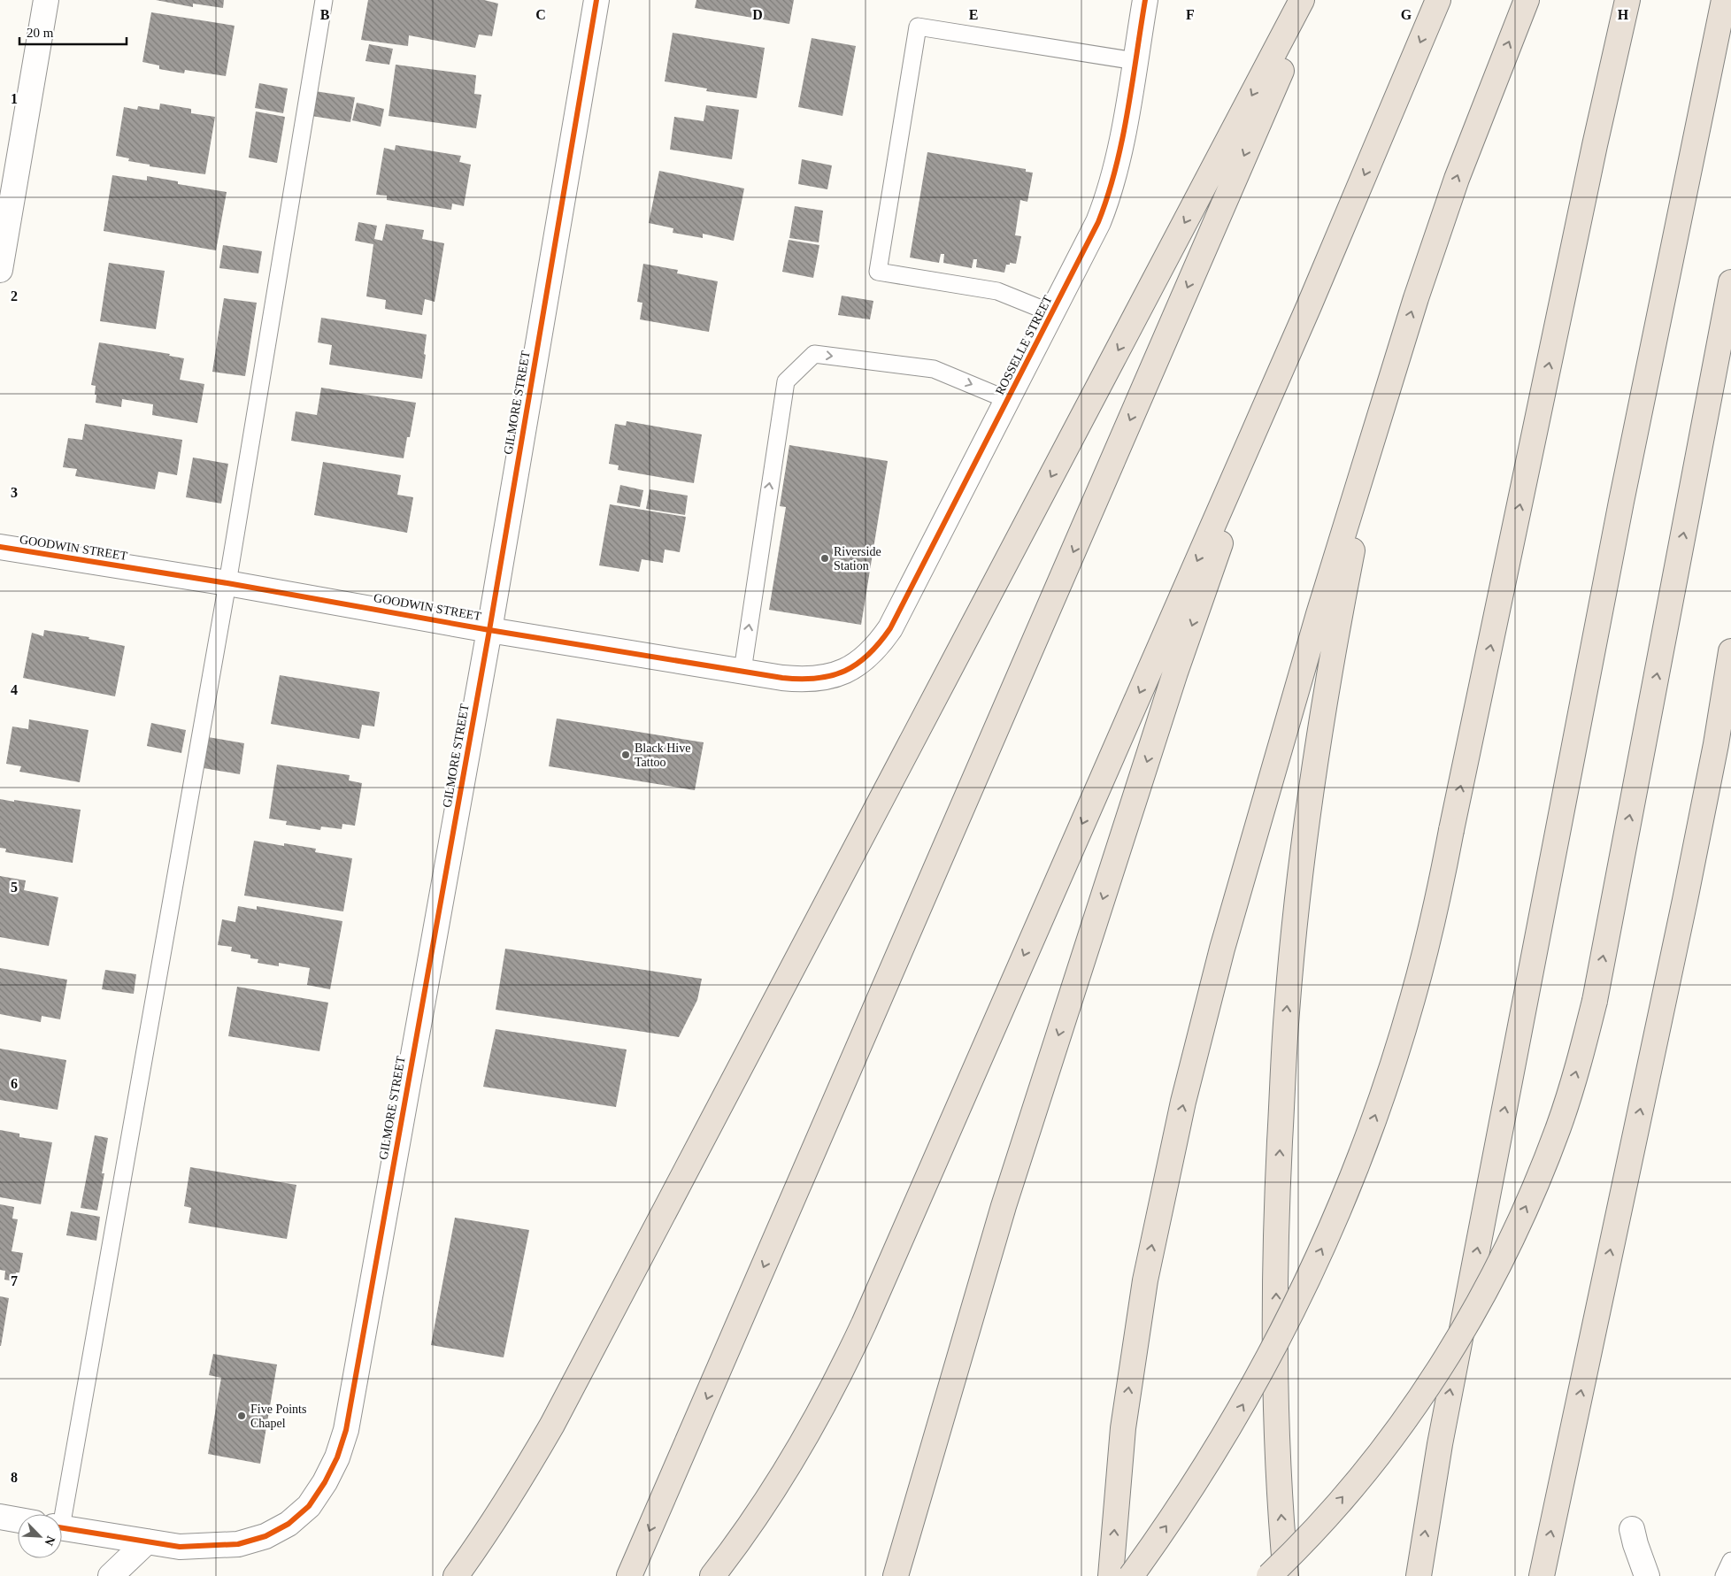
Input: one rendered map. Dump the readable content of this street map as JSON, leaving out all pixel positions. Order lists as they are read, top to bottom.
{
  "streets": {
    "street": ["ROSSELLE STREET", "GILMORE STREET", "GOODWIN STREET"]
  },
  "crossings": [
    ["ROSSELLE STREET", "GOODWIN STREET"],
    ["GILMORE STREET", "GOODWIN STREET"]
  ],
  "places": ["Riverside Station", "Black Hive Tattoo", "Five Points Chapel"],
  "scale_bar": "20 m",
  "north": "bottom right",
  "grid": {
    "columns": [
      "B",
      "C",
      "D",
      "E",
      "F",
      "G",
      "H"
    ],
    "rows": [
      "1",
      "2",
      "3",
      "4",
      "5",
      "6",
      "7",
      "8"
    ]
  }
}
